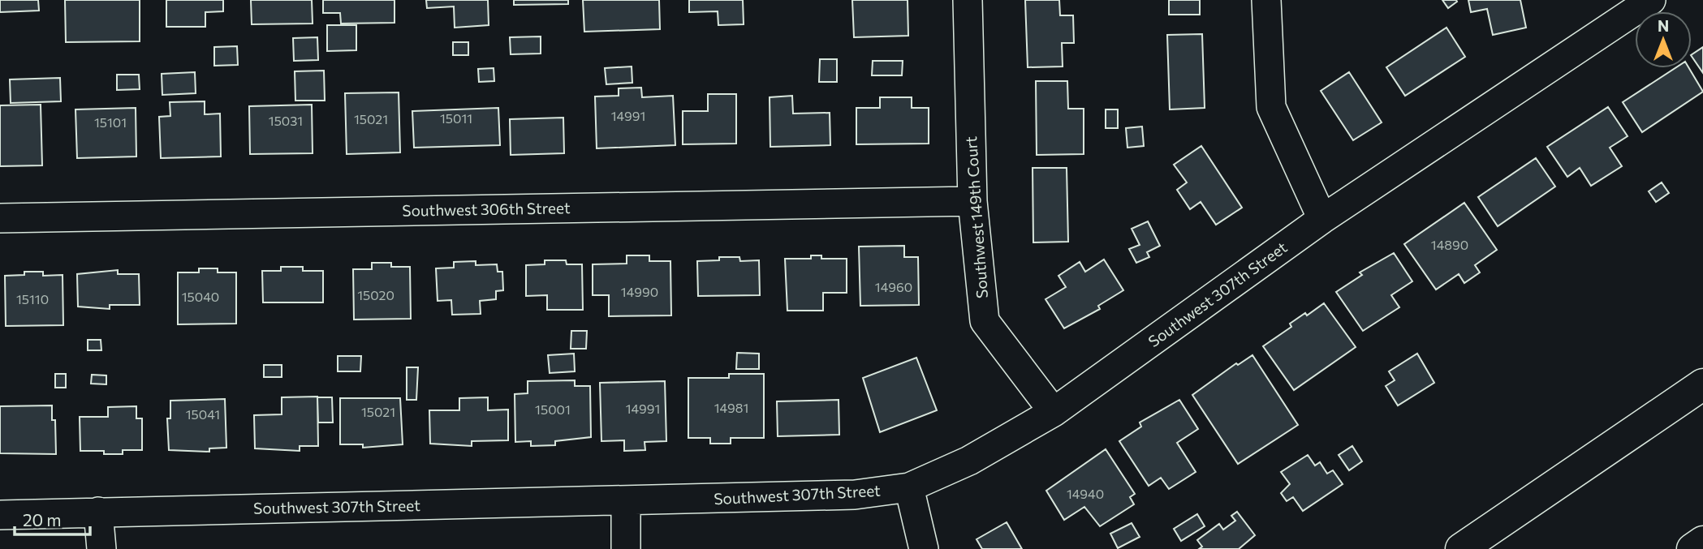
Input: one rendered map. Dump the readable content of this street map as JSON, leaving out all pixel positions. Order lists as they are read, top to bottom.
{
  "streets": {
    "street": ["Southwest 306th Street", "Southwest 149th Court", "Southwest 307th Street"]
  },
  "crossings": [
    ["Southwest 306th Street", "Southwest 149th Court"],
    ["Southwest 149th Court", "Southwest 307th Street"]
  ],
  "house_numbers": [
    "14991",
    "15011",
    "15021",
    "15031",
    "15101",
    "14890",
    "14960",
    "14990",
    "15020",
    "15040",
    "15110",
    "14981",
    "14991",
    "15001",
    "15021",
    "15041",
    "14940"
  ],
  "scale_bar": "20 m",
  "north": "top"
}
